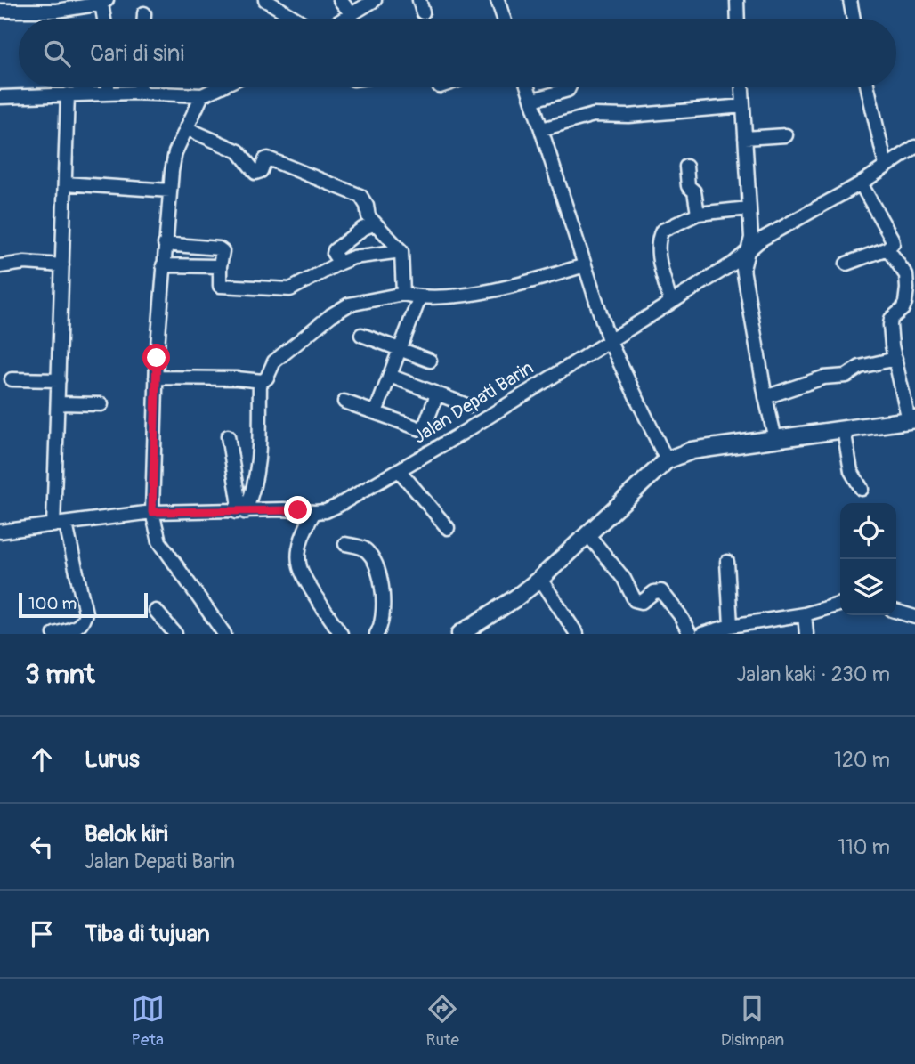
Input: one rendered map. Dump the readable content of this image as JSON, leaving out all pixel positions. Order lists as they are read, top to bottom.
{
  "streets": {
    "street": ["Jalan Depati Barin"]
  },
  "scale_bar": "100 m",
  "page": {
    "search": "Cari di sini",
    "scale": "100 m",
    "heading": ["3 mnt", "Jalan kaki · 230 m"],
    "list": [
      ["Lurus", "120 m"],
      ["Belok kiri", "Jalan Depati Barin", "110 m"],
      "Tiba di tujuan"
    ],
    "nav": ["Peta", "Rute", "Disimpan"]
  }
}
